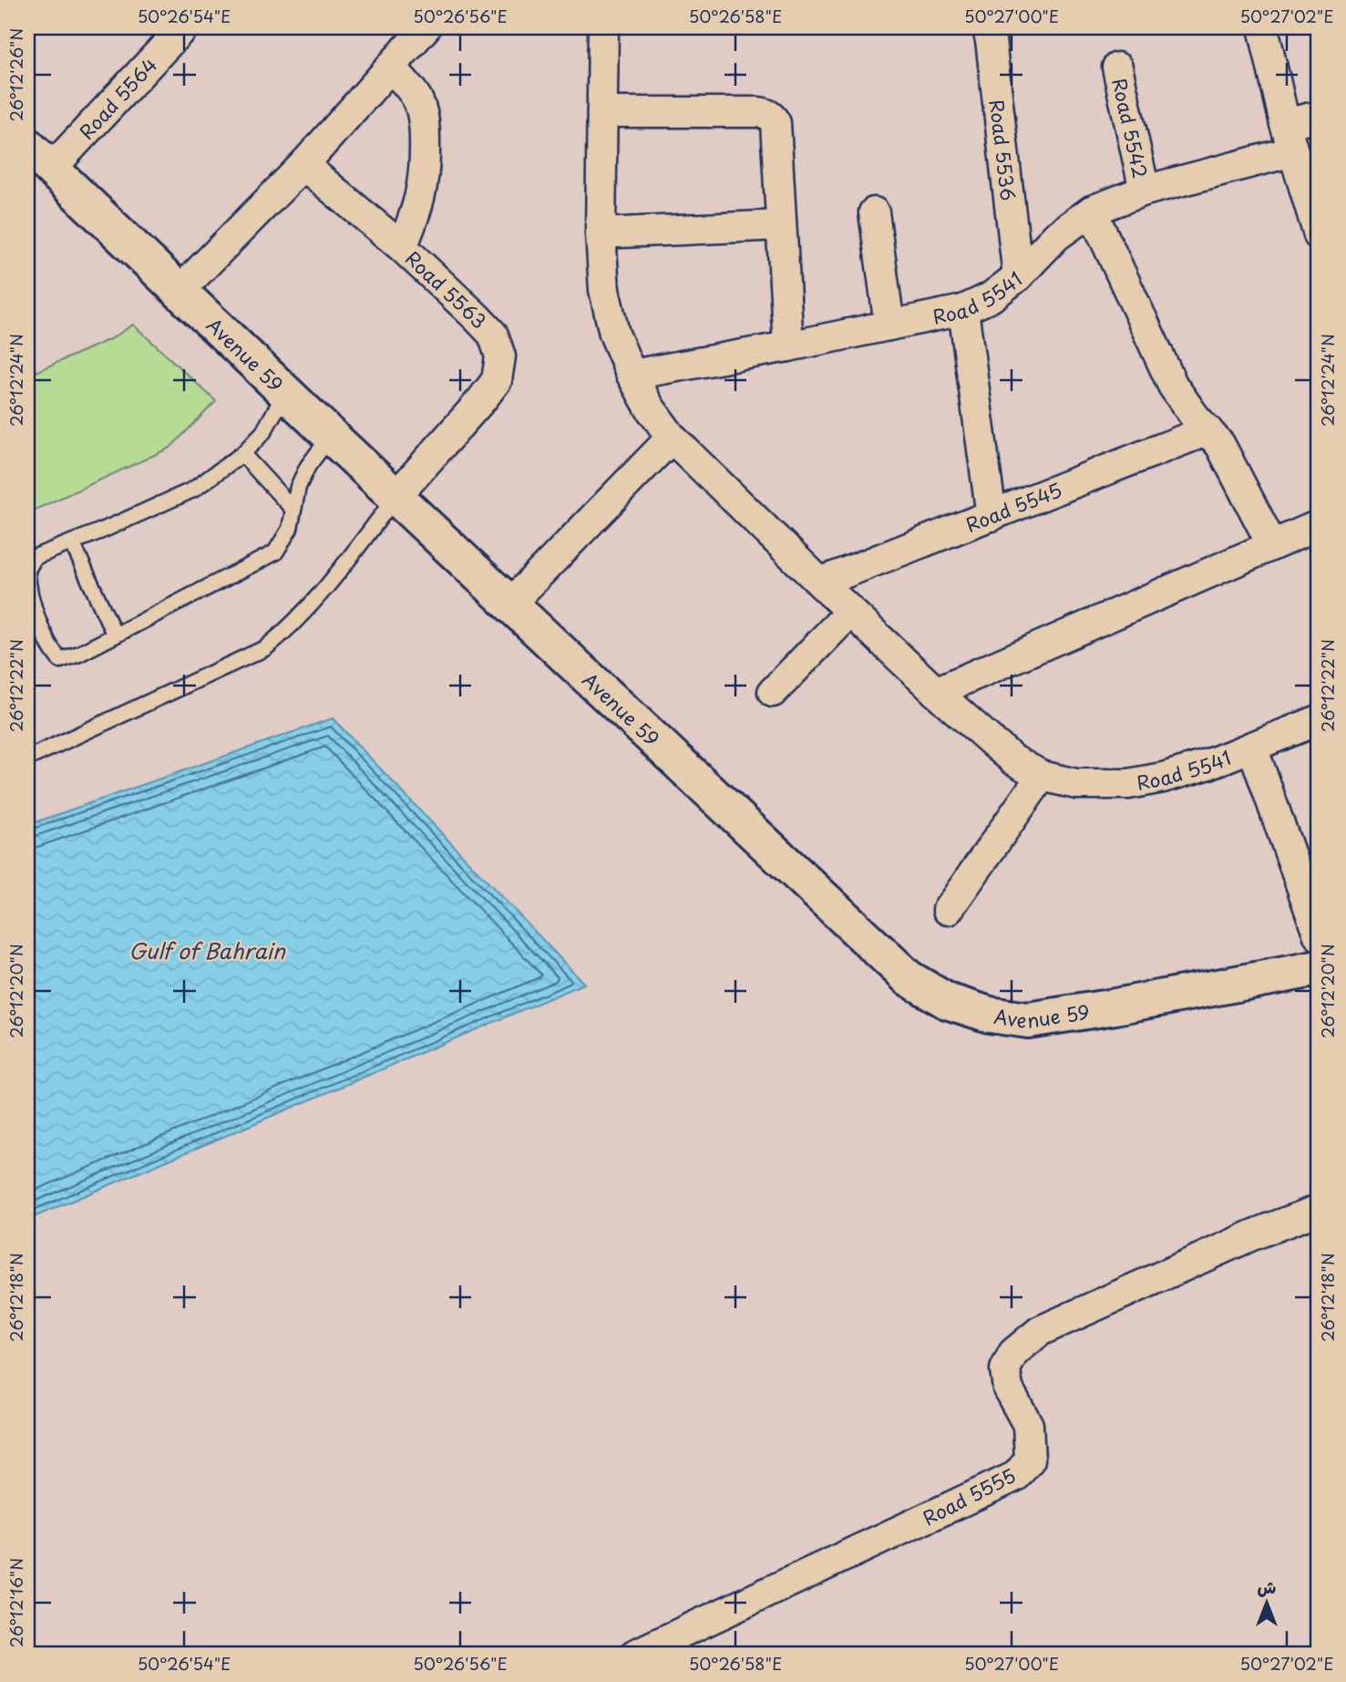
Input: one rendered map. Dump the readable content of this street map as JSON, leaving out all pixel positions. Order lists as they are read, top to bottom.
{
  "streets": {
    "street": [
      "Road 5564",
      "Road 5542",
      "Road 5536",
      "Road 5563",
      "Road 5541",
      "Avenue 59",
      "Road 5545",
      "Road 5555"
    ]
  },
  "crossings": [
    ["Road 5564", "Avenue 59"],
    ["Road 5542", "Road 5541"],
    ["Road 5536", "Road 5541"],
    ["Road 5563", "Avenue 59"],
    ["Road 5541", "Road 5545"]
  ],
  "water": ["Gulf of Bahrain"],
  "north": "top",
  "coordinates": [
    "50°26'54\"E",
    "50°26'56\"E",
    "50°26'58\"E",
    "50°27'00\"E",
    "50°27'02\"E",
    "26°12'26\"N",
    "26°12'24\"N",
    "26°12'22\"N",
    "26°12'20\"N",
    "26°12'18\"N",
    "26°12'16\"N"
  ]
}
